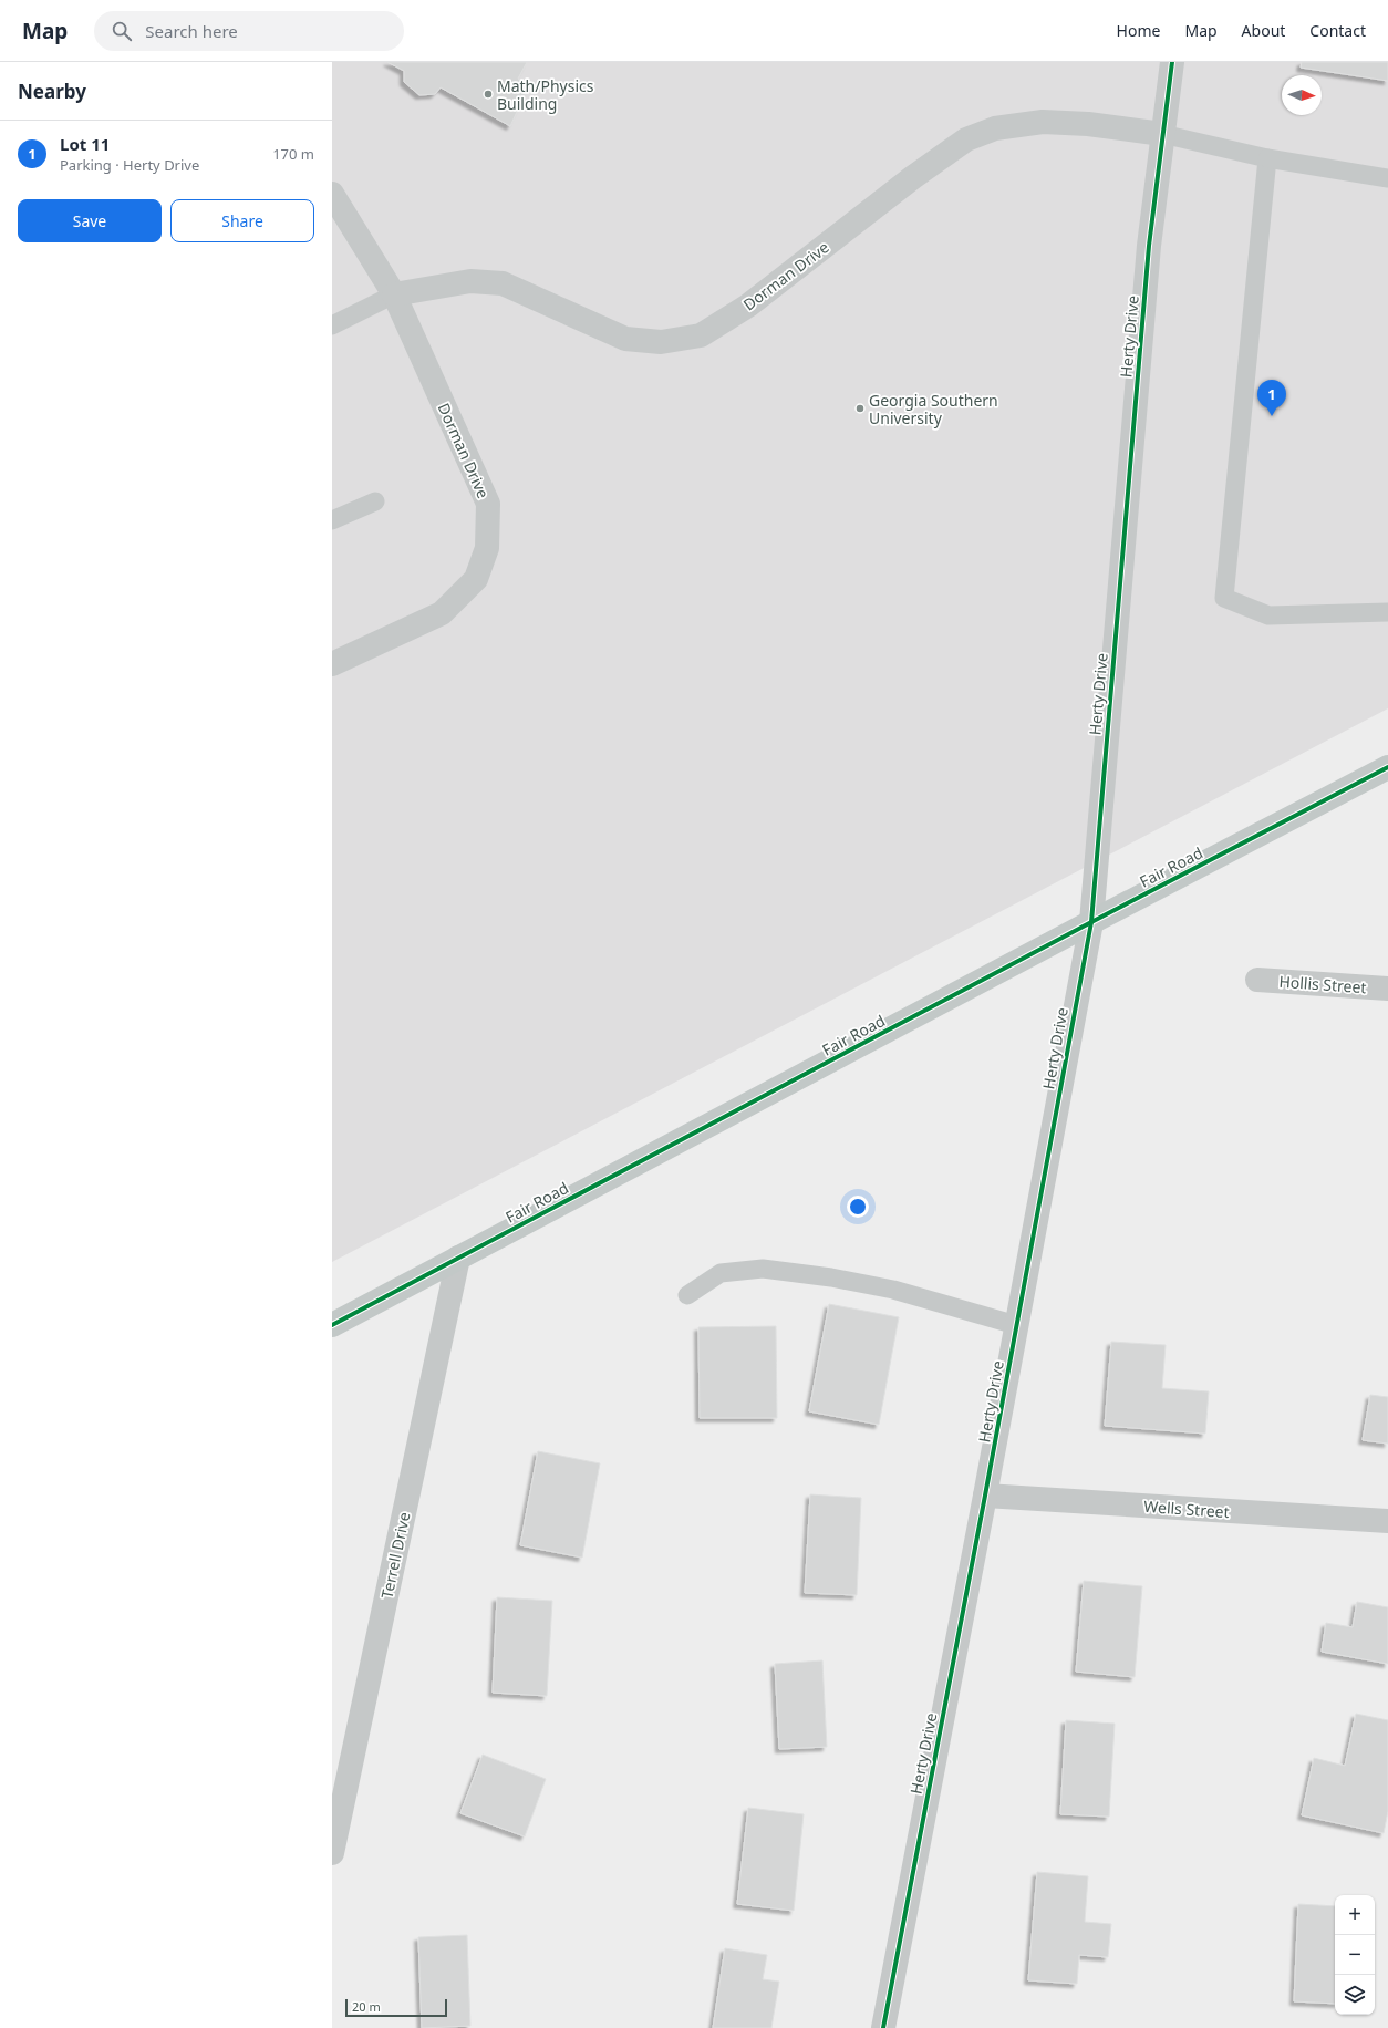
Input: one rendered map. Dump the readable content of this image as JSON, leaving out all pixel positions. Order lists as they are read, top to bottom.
{
  "streets": {
    "main road": ["Fair Road"],
    "street": [
      "Dorman Drive",
      "Herty Drive",
      "Hollis Street",
      "Wells Street",
      "Terrell Drive"
    ]
  },
  "crossings": [
    ["Dorman Drive", "Herty Drive"],
    ["Herty Drive", "Fair Road"],
    ["Herty Drive", "Wells Street"],
    ["Fair Road", "Terrell Drive"]
  ],
  "places": ["Math/Physics Building", "Georgia Southern University"],
  "scale_bar": "20 m",
  "north": "right",
  "page": {
    "header": "Map",
    "search": "Search here",
    "nav": [
      "Home",
      "Map",
      "About",
      "Contact"
    ],
    "heading": "Nearby",
    "list": [
      {
        "mark": "1",
        "name": "Lot 11",
        "note": "Parking · Herty Drive",
        "value": "170 m"
      }
    ],
    "buttons": ["Save", "Share"],
    "pins": "1",
    "map_buttons": ["+", "−"],
    "scale": "20 m"
  }
}
